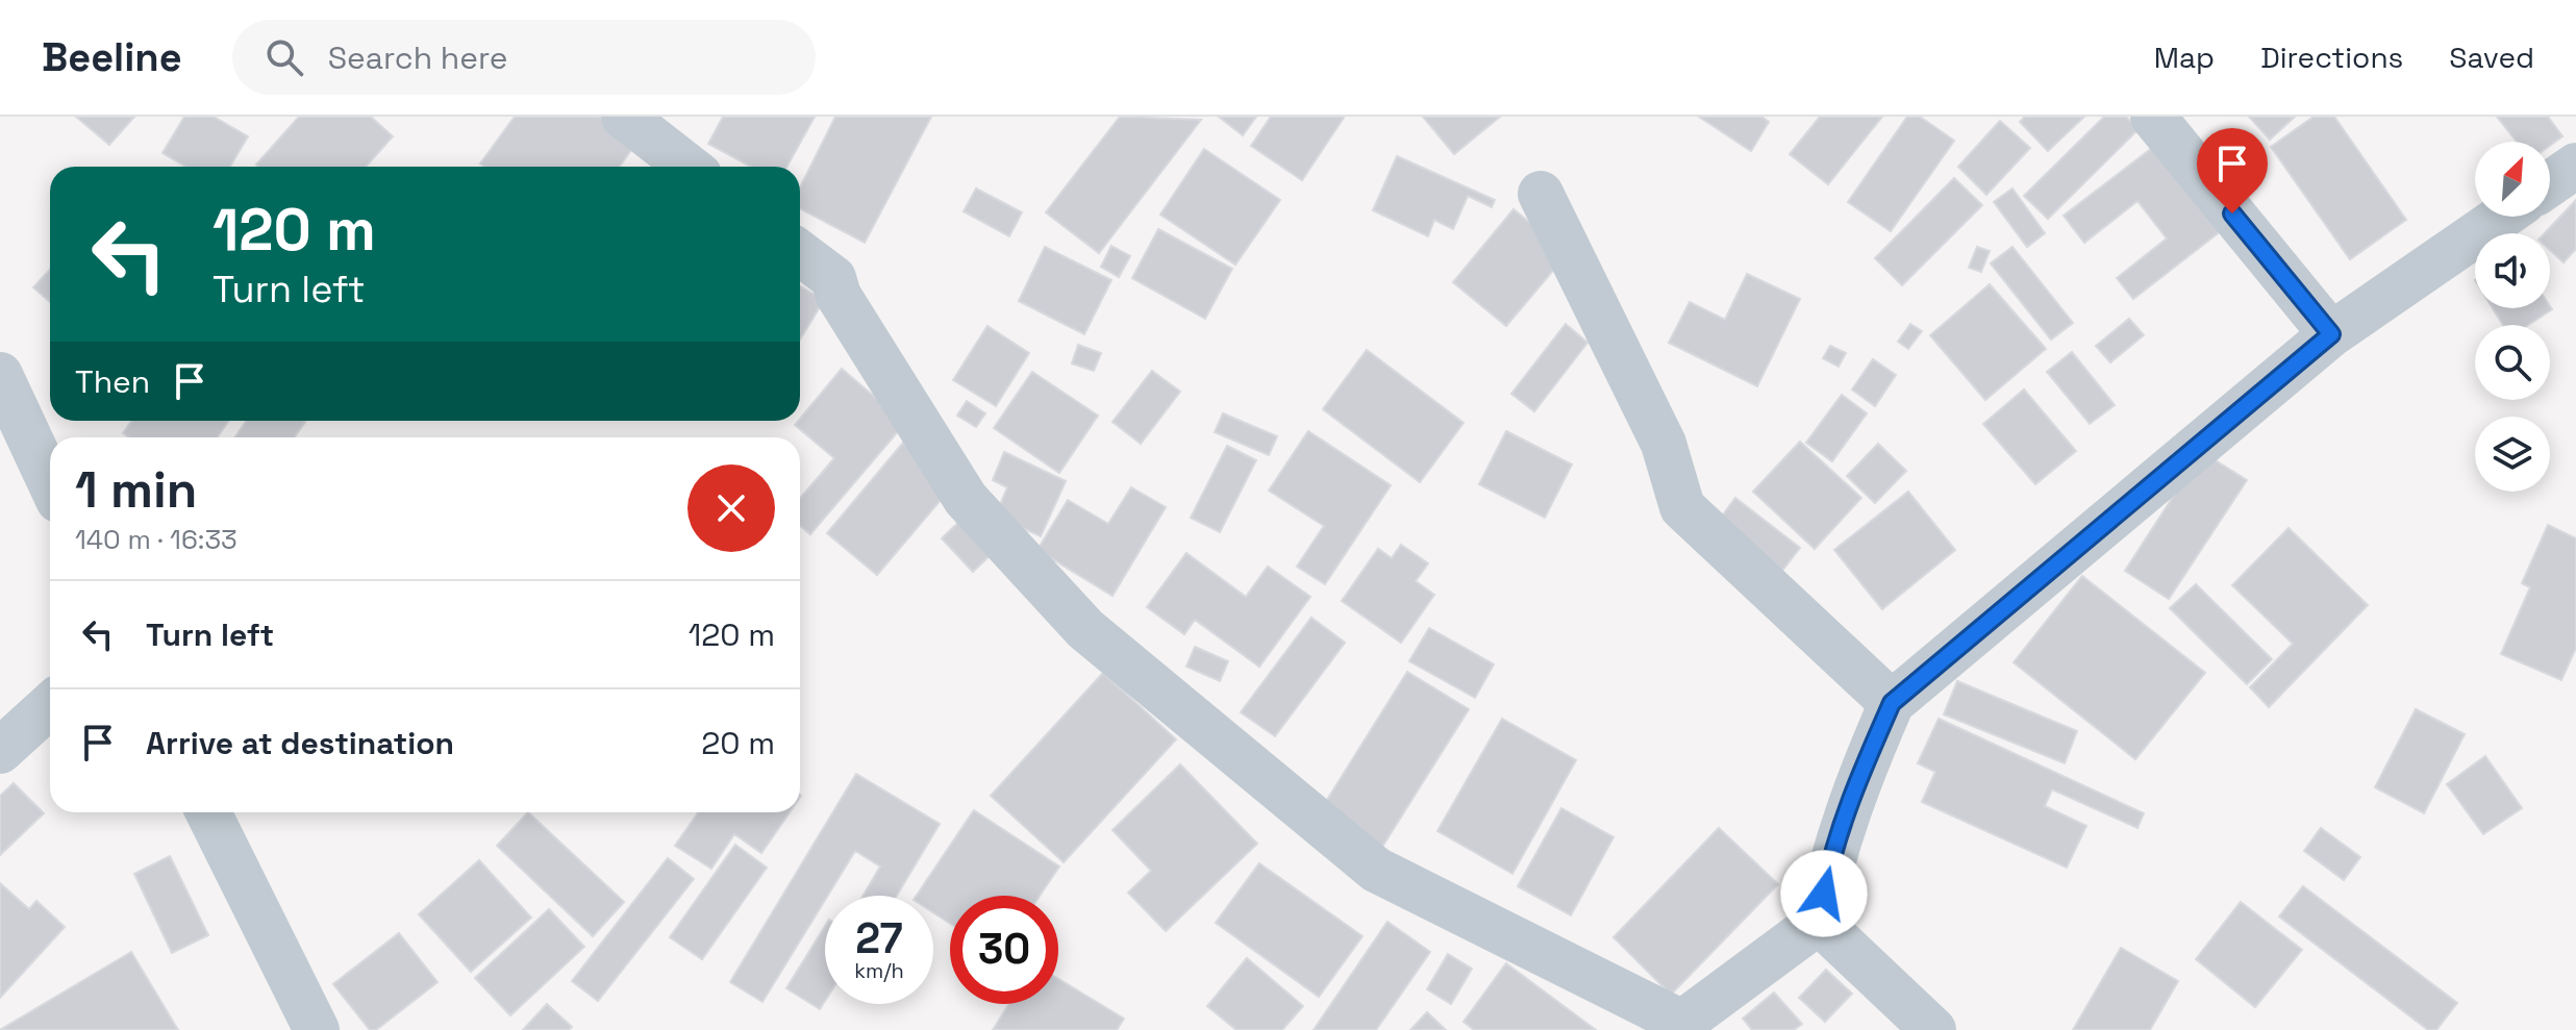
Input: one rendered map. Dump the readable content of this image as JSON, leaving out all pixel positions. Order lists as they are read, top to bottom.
{
  "north": "top right",
  "page": {
    "header": "Beeline",
    "search": "Search here",
    "nav": ["Map", "Directions", "Saved"],
    "turn": ["120 m", "Turn left"],
    "then": "Then",
    "heading": ["1 min", "140 m · 16:33"],
    "list": [
      {
        "name": "Turn left",
        "value": "120 m"
      },
      {
        "name": "Arrive at destination",
        "value": "20 m"
      }
    ],
    "speed": "27 km/h",
    "limit": "30"
  }
}
